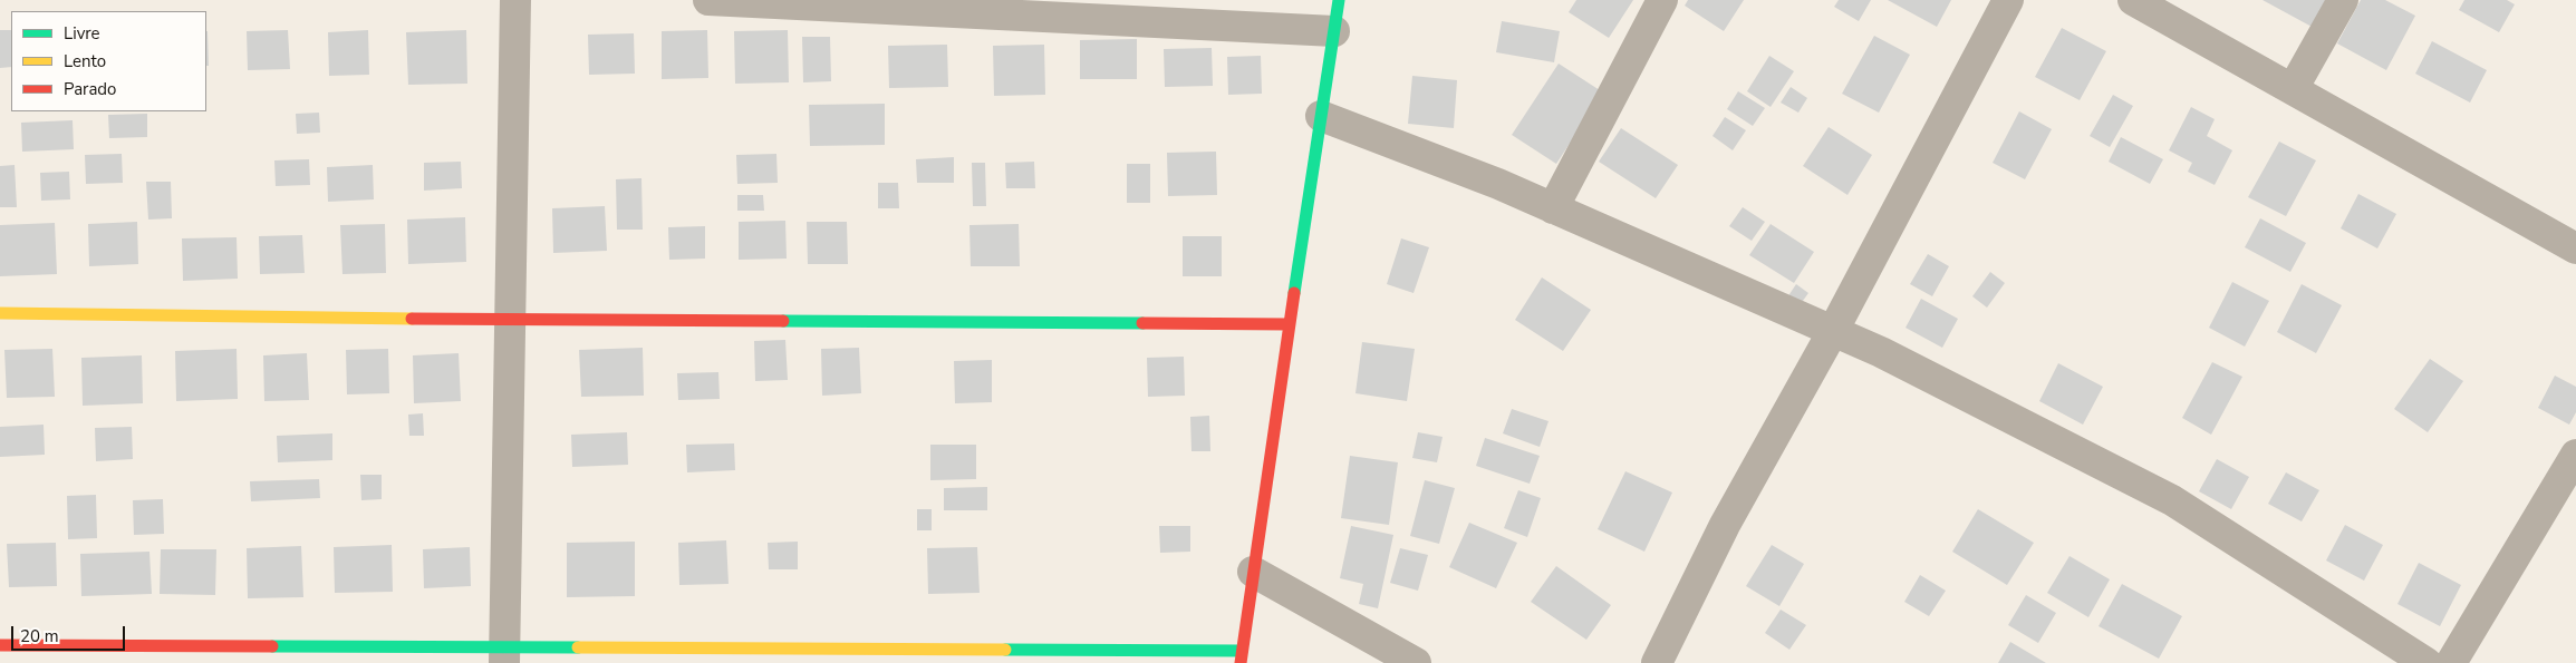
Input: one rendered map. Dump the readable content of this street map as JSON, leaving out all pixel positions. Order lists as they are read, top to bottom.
{
  "legend": ["Livre", "Lento", "Parado"],
  "scale_bar": "20 m"
}
